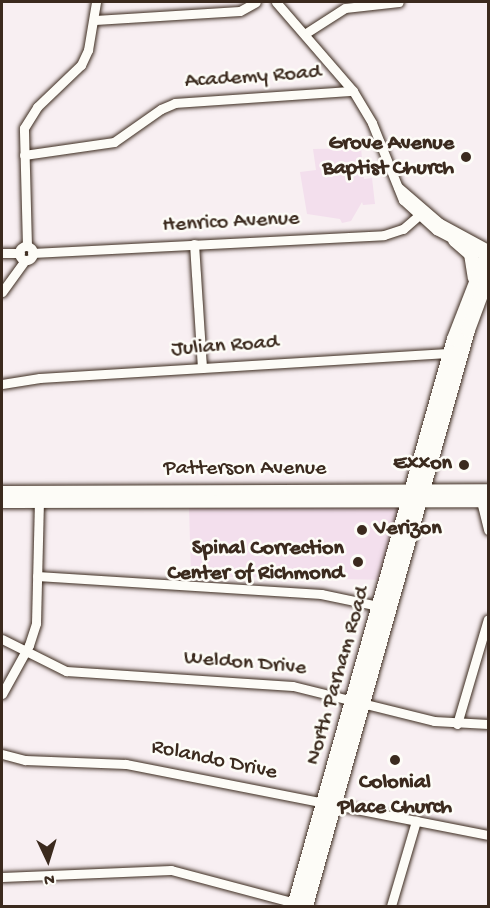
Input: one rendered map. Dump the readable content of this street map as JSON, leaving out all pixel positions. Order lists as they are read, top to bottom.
{
  "streets": {
    "highway": ["North Parham Road"],
    "main road": ["Patterson Avenue"],
    "street": [
      "Academy Road",
      "Henrico Avenue",
      "Julian Road",
      "Weldon Drive",
      "Rolando Drive"
    ]
  },
  "crossings": [
    ["Julian Road", "North Parham Road"],
    ["Patterson Avenue", "North Parham Road"],
    ["Weldon Drive", "North Parham Road"],
    ["North Parham Road", "Rolando Drive"]
  ],
  "places": [
    "Grove Avenue Baptist Church",
    "Exxon",
    "Verizon",
    "Spinal Correction Center of Richmond",
    "Colonial Place Church"
  ],
  "north": "bottom"
}
